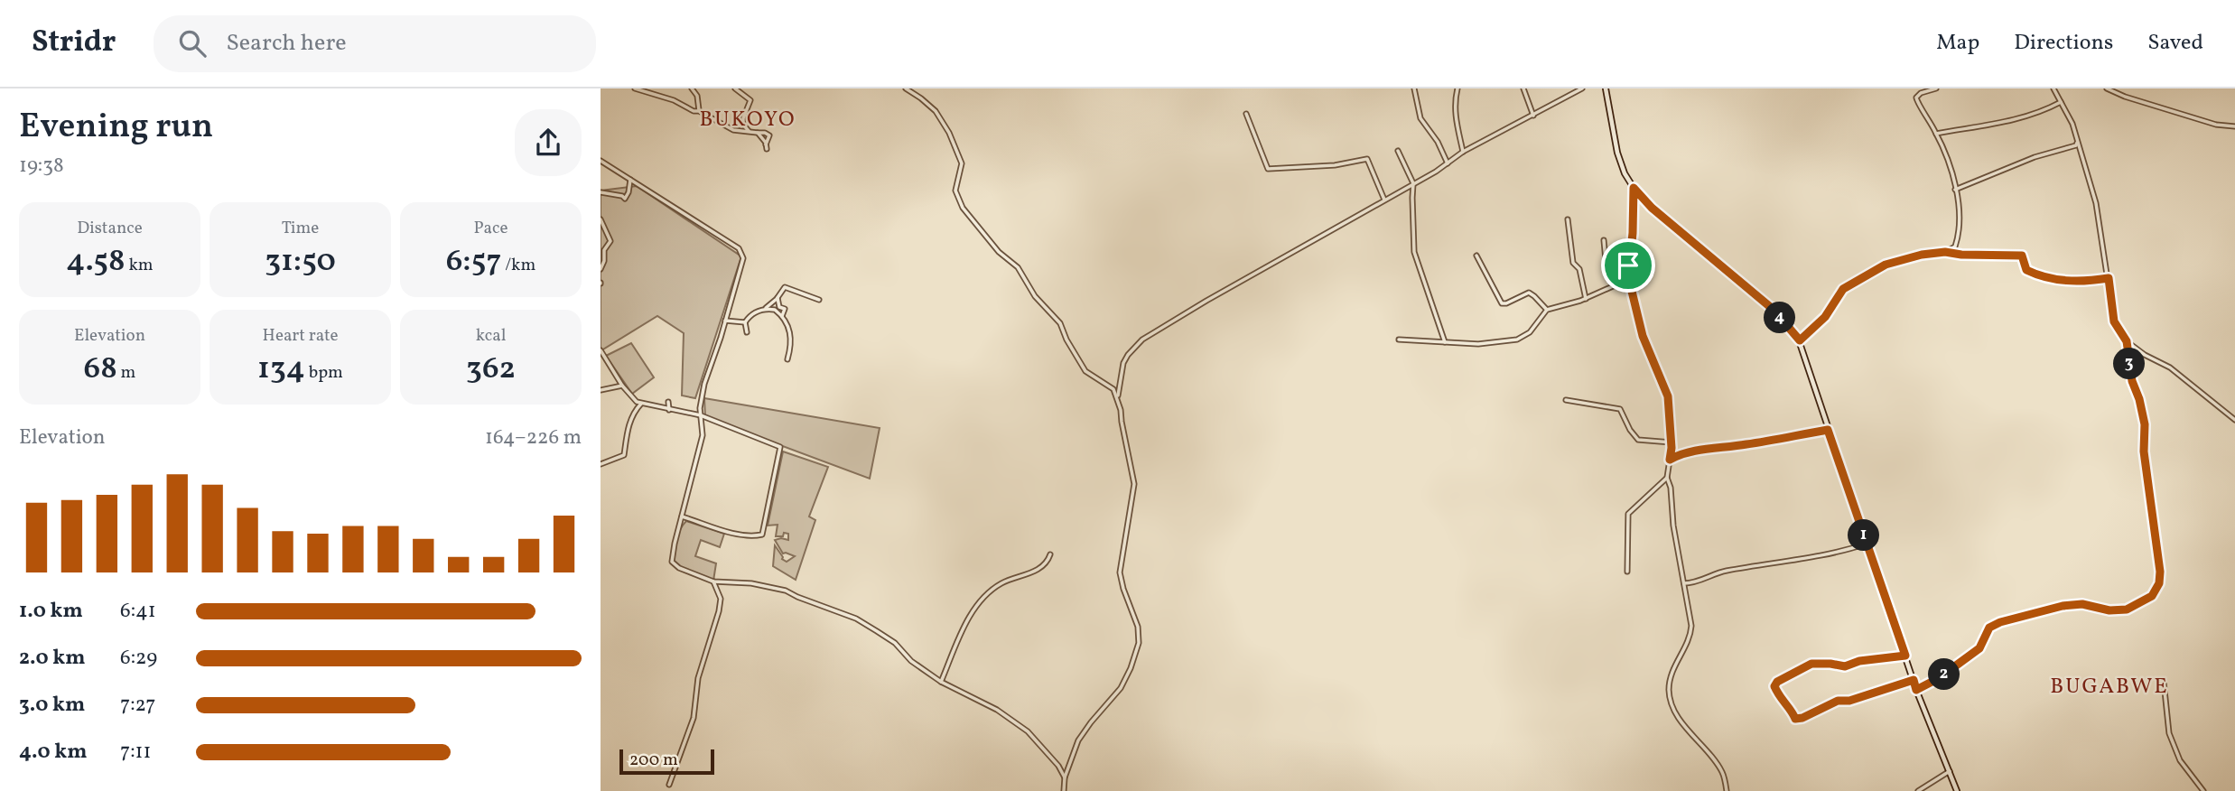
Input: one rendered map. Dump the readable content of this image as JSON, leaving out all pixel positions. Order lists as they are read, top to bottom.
{
  "districts": ["BUKOYO", "BUGABWE"],
  "scale_bar": "200 m",
  "page": {
    "header": "Stridr",
    "search": "Search here",
    "nav": ["Map", "Directions", "Saved"],
    "heading": ["Evening run", "19:38"],
    "stats": [
      ["Distance", "4.58 km"],
      ["Time", "31:50"],
      ["Pace", "6:57 /km"],
      ["Elevation", "68 m"],
      ["Heart rate", "134 bpm"],
      ["kcal", "362"]
    ],
    "pins": [
      "4",
      "3",
      "1",
      "2"
    ],
    "chart": ["Elevation", "164–226 m"],
    "list": [
      {
        "name": "1.0 km",
        "note": "6:41"
      },
      {
        "name": "2.0 km",
        "note": "6:29"
      },
      {
        "name": "3.0 km",
        "note": "7:27"
      },
      {
        "name": "4.0 km",
        "note": "7:11"
      }
    ],
    "scale": "200 m"
  }
}
